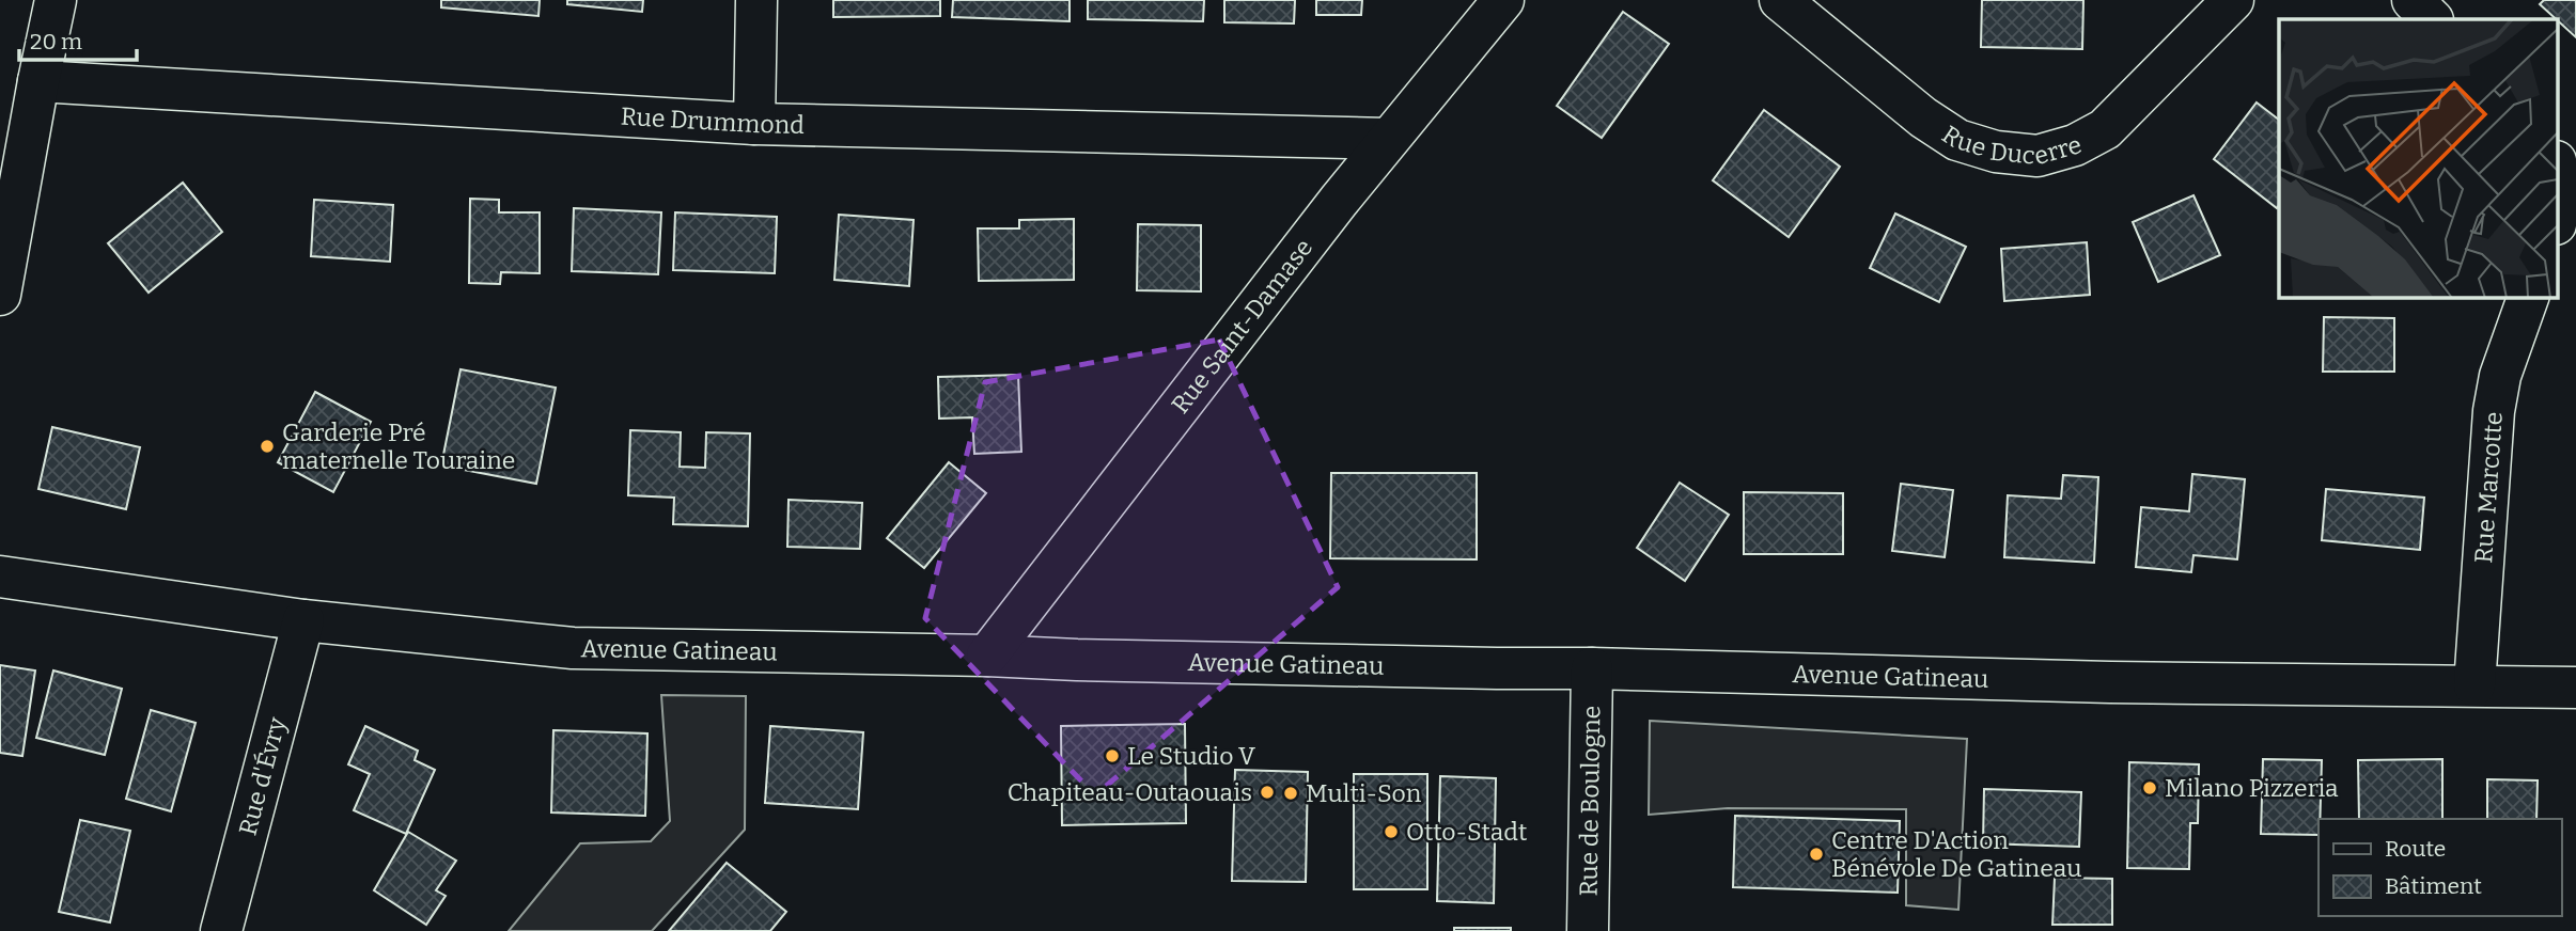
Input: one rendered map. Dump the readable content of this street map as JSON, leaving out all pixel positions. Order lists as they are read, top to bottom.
{
  "streets": {
    "street": [
      "Rue Drummond",
      "Rue Ducerre",
      "Rue Saint-Damase",
      "Rue Marcotte",
      "Avenue Gatineau",
      "Rue d'Évry",
      "Rue de Boulogne"
    ]
  },
  "crossings": [
    ["Rue Drummond", "Rue Saint-Damase"],
    ["Rue Saint-Damase", "Avenue Gatineau"],
    ["Rue Marcotte", "Avenue Gatineau"],
    ["Avenue Gatineau", "Rue d'Évry"],
    ["Avenue Gatineau", "Rue de Boulogne"]
  ],
  "places": [
    "Garderie Pré maternelle Touraine",
    "Le Studio V",
    "Milano Pizzeria",
    "Chapiteau-Outaouais",
    "Multi-Son",
    "Otto-Stadt",
    "Centre D'Action Bénévole De Gatineau"
  ],
  "legend": ["Route", "Bâtiment"],
  "scale_bar": "20 m"
}
